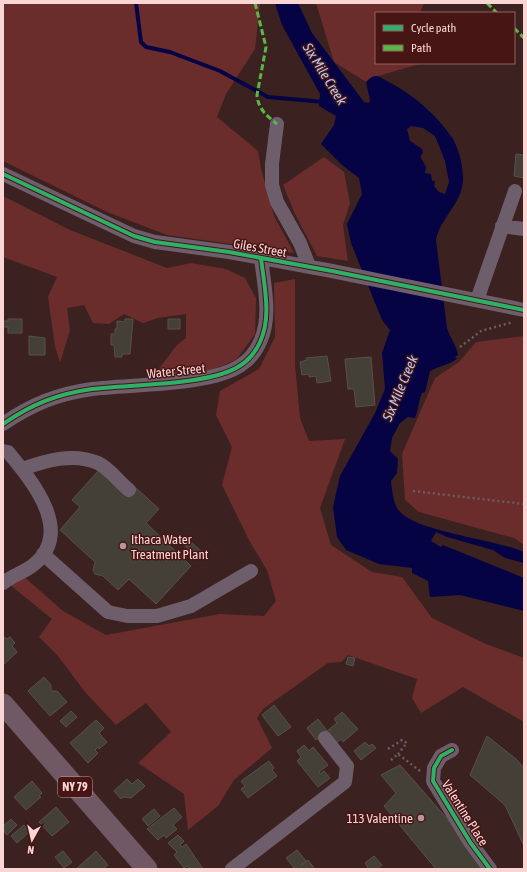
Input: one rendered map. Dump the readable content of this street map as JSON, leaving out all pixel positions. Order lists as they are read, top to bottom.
{
  "streets": {
    "highway": ["NY 79"],
    "street": ["Giles Street", "Water Street", "Valentine Place"]
  },
  "crossings": [
    ["Giles Street", "Water Street"]
  ],
  "water": ["Six Mile Creek"],
  "places": ["Ithaca Water Treatment Plant", "113 Valentine"],
  "legend": ["Cycle path", "Path"],
  "north": "bottom"
}
